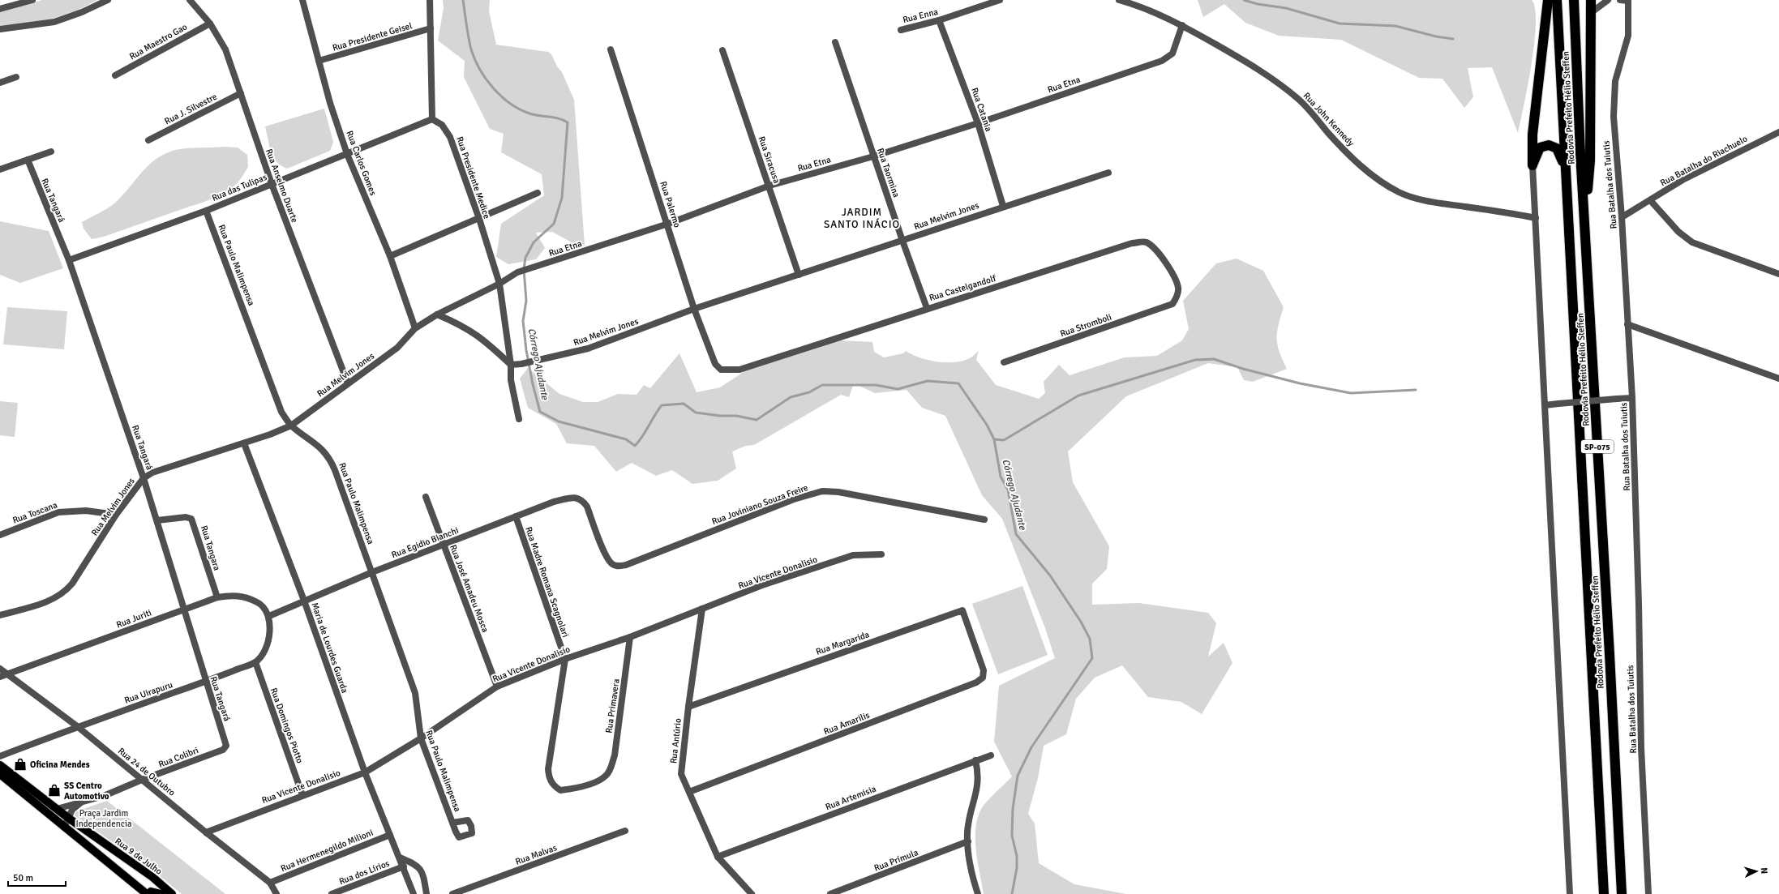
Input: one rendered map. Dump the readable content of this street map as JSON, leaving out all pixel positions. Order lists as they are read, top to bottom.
{
  "streets": {
    "highway": ["Rodovia Prefeito Hélio Steffen", "SP-075"],
    "main road": ["Rua 9 de Julho"],
    "street": [
      "Rua Enna",
      "Rua Presidente Geisel",
      "Rua Maestro Gao",
      "Rua Etna",
      "Rua J. Silvestre",
      "Rua Catania",
      "Rua John Kennedy",
      "Rua Siracusa",
      "Rua Batalha do Riachuelo",
      "Rua Carlos Gomes",
      "Rua Taormina",
      "Rua Presidente Medice",
      "Rua Batalha dos Tuiutis",
      "Rua Anselmo Duarte",
      "Rua das Tulipas",
      "Rua Tangará",
      "Rua Palermo",
      "Rua Melvim Jones",
      "Rua Paulo Malimpensa",
      "Rua Castelgandolf",
      "Rua Stromboli",
      "Rua Joviniano Souza Freire",
      "Rua Toscana",
      "Rua Egidio Bianchi",
      "Rua Tangara",
      "Rua Vicente Donalisio",
      "Rua Madre Romana Scagnolari",
      "Rua José Amadeu Mosca",
      "Rua Juriti",
      "Rua Margarida",
      "Maria de Lourdes Guarda",
      "Rua Uirapuru",
      "Rua Primavera",
      "Rua Amarilis",
      "Rua Domingos Piotto",
      "Rua Antúrio",
      "Rua Colibri",
      "Rua 24 de Outubro",
      "Rua Artemisia",
      "Rua Hermenegildo Milioni",
      "Rua Malvas",
      "Rua Prímula",
      "Rua dos Lírios"
    ]
  },
  "crossings": [
    ["Rua Enna", "Rua Catania"],
    ["Rua Presidente Geisel", "Rua Carlos Gomes"],
    ["Rua Maestro Gao", "Rua Anselmo Duarte"],
    ["Rua Etna", "Rua Catania"],
    ["Rua Etna", "Rua John Kennedy"],
    ["Rua Etna", "Rua Siracusa"],
    ["Rua Etna", "Rua Taormina"],
    ["Rua Etna", "Rua Presidente Medice"],
    ["Rua Etna", "Rua Palermo"],
    ["Rua Etna", "Rua Melvim Jones"],
    ["Rua J. Silvestre", "Rua Anselmo Duarte"],
    ["Rua Catania", "Rua Melvim Jones"],
    ["Rua Siracusa", "Rua Melvim Jones"],
    ["Rua Batalha do Riachuelo", "Rua Batalha dos Tuiutis"],
    ["Rua Carlos Gomes", "Rua das Tulipas"],
    ["Rua Carlos Gomes", "Rua Melvim Jones"],
    ["Rua Taormina", "Rua Melvim Jones"],
    ["Rua Taormina", "Rua Castelgandolf"],
    ["Rua Presidente Medice", "Rua das Tulipas"],
    ["Rua Presidente Medice", "Rua Melvim Jones"],
    ["Rua Anselmo Duarte", "Rua das Tulipas"],
    ["Rua Anselmo Duarte", "Rua Melvim Jones"],
    ["Rua das Tulipas", "Rua Tangará"],
    ["Rua das Tulipas", "Rua Paulo Malimpensa"],
    ["Rua Tangará", "Rua Melvim Jones"],
    ["Rua Tangará", "Rua Egidio Bianchi"],
    ["Rua Tangará", "Rua Tangara"],
    ["Rua Tangará", "Rua Juriti"],
    ["Rua Tangará", "Rua Uirapuru"],
    ["Rua Tangará", "Rua Domingos Piotto"],
    ["Rua Tangará", "Rua Colibri"],
    ["Rua Palermo", "Rua Melvim Jones"],
    ["Rua Palermo", "Rua Castelgandolf"],
    ["Rua Melvim Jones", "Rua Paulo Malimpensa"],
    ["Rua Melvim Jones", "Rua Toscana"],
    ["Rua Melvim Jones", "Maria de Lourdes Guarda"],
    ["Rua Paulo Malimpensa", "Rua Egidio Bianchi"],
    ["Rua Paulo Malimpensa", "Rua Vicente Donalisio"],
    ["Rua Castelgandolf", "Rua Stromboli"],
    ["Rua Joviniano Souza Freire", "Rua Egidio Bianchi"],
    ["Rua Egidio Bianchi", "Rua Tangara"],
    ["Rua Egidio Bianchi", "Rua Madre Romana Scagnolari"],
    ["Rua Egidio Bianchi", "Rua José Amadeu Mosca"],
    ["Rua Egidio Bianchi", "Rua Juriti"],
    ["Rua Egidio Bianchi", "Maria de Lourdes Guarda"],
    ["Rua Egidio Bianchi", "Rua Uirapuru"],
    ["Rua Egidio Bianchi", "Rua Domingos Piotto"],
    ["Rua Tangara", "Rua Juriti"],
    ["Rua Tangara", "Rua Uirapuru"],
    ["Rua Tangara", "Rua Domingos Piotto"],
    ["Rua Vicente Donalisio", "Rua Madre Romana Scagnolari"],
    ["Rua Vicente Donalisio", "Rua José Amadeu Mosca"],
    ["Rua Vicente Donalisio", "Maria de Lourdes Guarda"],
    ["Rua Vicente Donalisio", "Rua Primavera"],
    ["Rua Vicente Donalisio", "Rua Domingos Piotto"],
    ["Rua Vicente Donalisio", "Rua Antúrio"],
    ["Rua Vicente Donalisio", "Rua 24 de Outubro"],
    ["Rua Madre Romana Scagnolari", "Rua Primavera"],
    ["Rua Juriti", "Rua Uirapuru"],
    ["Rua Juriti", "Rua Domingos Piotto"],
    ["Rua Juriti", "Rua 24 de Outubro"],
    ["Rua Margarida", "Rua Amarilis"],
    ["Rua Margarida", "Rua Antúrio"],
    ["Maria de Lourdes Guarda", "Rua Hermenegildo Milioni"],
    ["Maria de Lourdes Guarda", "Rua dos Lírios"],
    ["Rua Uirapuru", "Rua Domingos Piotto"],
    ["Rua Uirapuru", "Rua 24 de Outubro"],
    ["Rua Amarilis", "Rua Antúrio"],
    ["Rua Antúrio", "Rua Artemisia"],
    ["Rua Colibri", "Rua 24 de Outubro"],
    ["Rua Colibri", "Rua 9 de Julho"],
    ["Rua 24 de Outubro", "Rua Hermenegildo Milioni"]
  ],
  "districts": ["JARDIM SANTO INÁCIO"],
  "water": ["Córrego Ajudante"],
  "parks": ["Praça Jardim Independencia"],
  "places": {
    "shop": ["Oficina Mendes", "SS Centro Automotivo"]
  },
  "scale_bar": "50 m",
  "north": "right"
}
